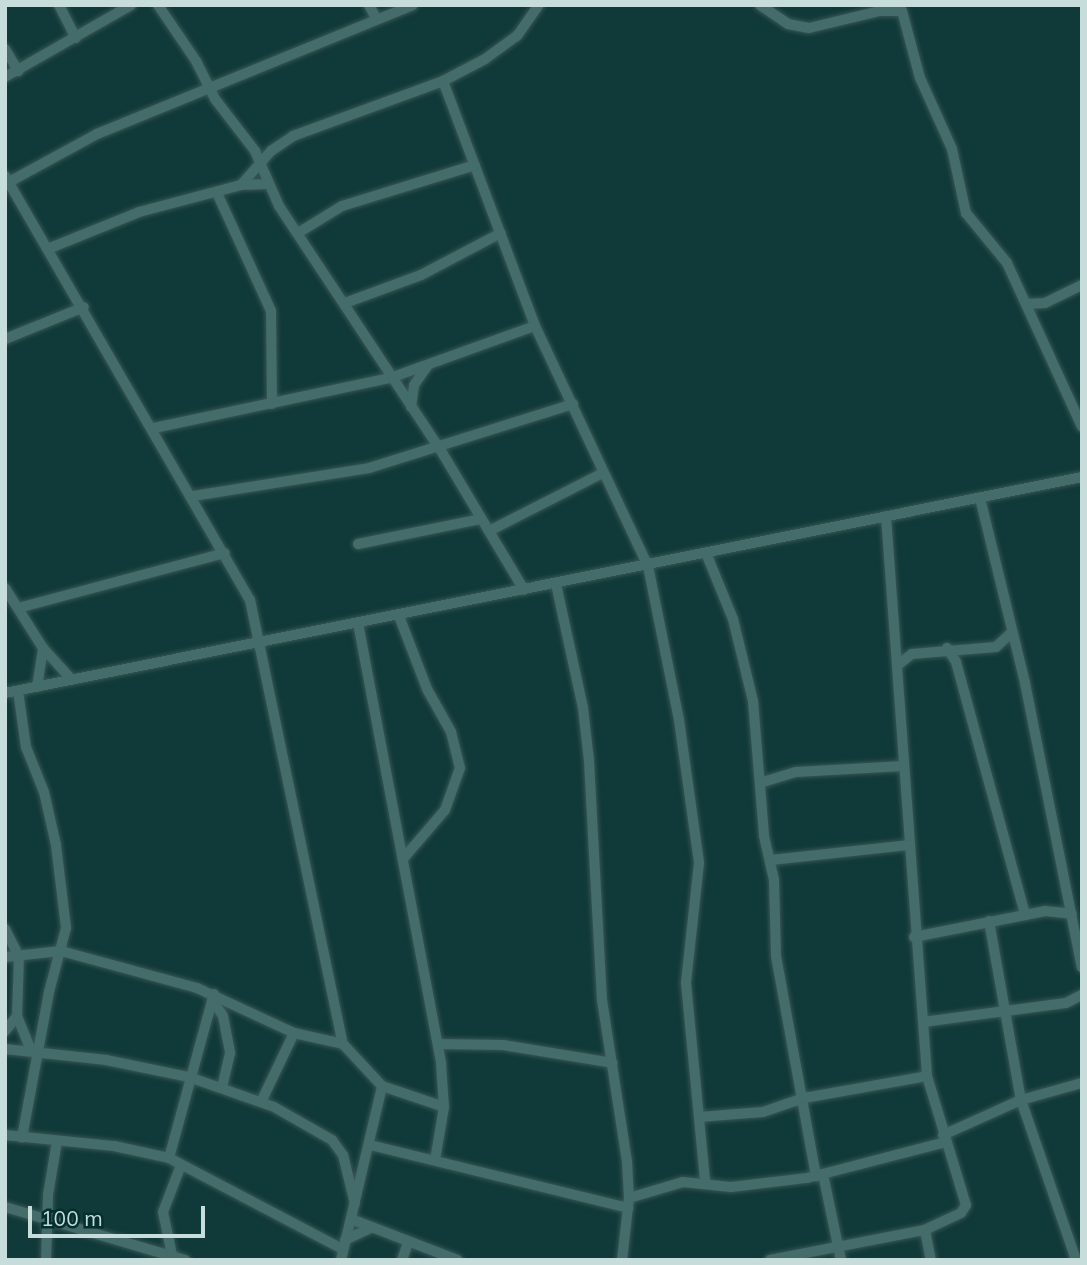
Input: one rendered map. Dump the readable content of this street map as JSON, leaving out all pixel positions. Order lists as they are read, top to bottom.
{
  "scale_bar": "100 m"
}
